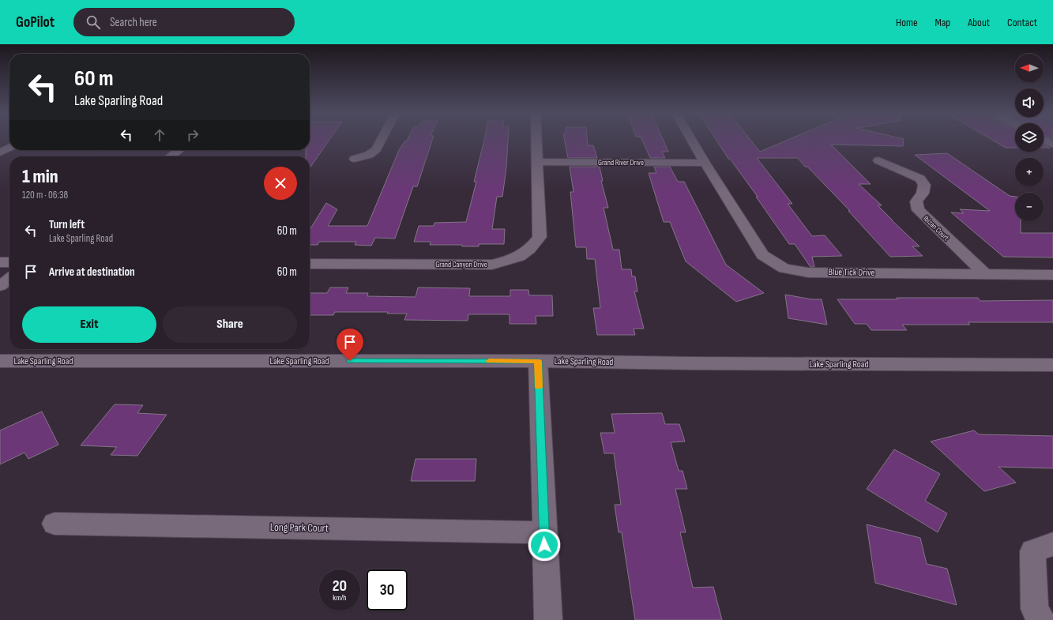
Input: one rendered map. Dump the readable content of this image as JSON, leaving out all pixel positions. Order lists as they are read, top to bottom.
{
  "streets": {
    "street": [
      "Grand River Drive",
      "Ibizan Court",
      "Grand Canyon Drive",
      "Blue Tick Drive",
      "Lake Sparling Road",
      "Long Park Court"
    ]
  },
  "crossings": [
    ["Grand River Drive", "Grand Canyon Drive"],
    ["Grand River Drive", "Blue Tick Drive"],
    ["Ibizan Court", "Blue Tick Drive"]
  ],
  "north": "left",
  "page": {
    "header": "GoPilot",
    "search": "Search here",
    "nav": [
      "Home",
      "Map",
      "About",
      "Contact"
    ],
    "map_buttons": ["+", "−"],
    "turn": ["60 m", "Lake Sparling Road"],
    "heading": ["1 min", "120 m · 06:38"],
    "list": [
      {
        "name": "Turn left",
        "note": "Lake Sparling Road",
        "value": "60 m"
      },
      {
        "name": "Arrive at destination",
        "value": "60 m"
      }
    ],
    "buttons": ["Exit", "Share"],
    "speed": "20 km/h",
    "limit": "30"
  }
}
